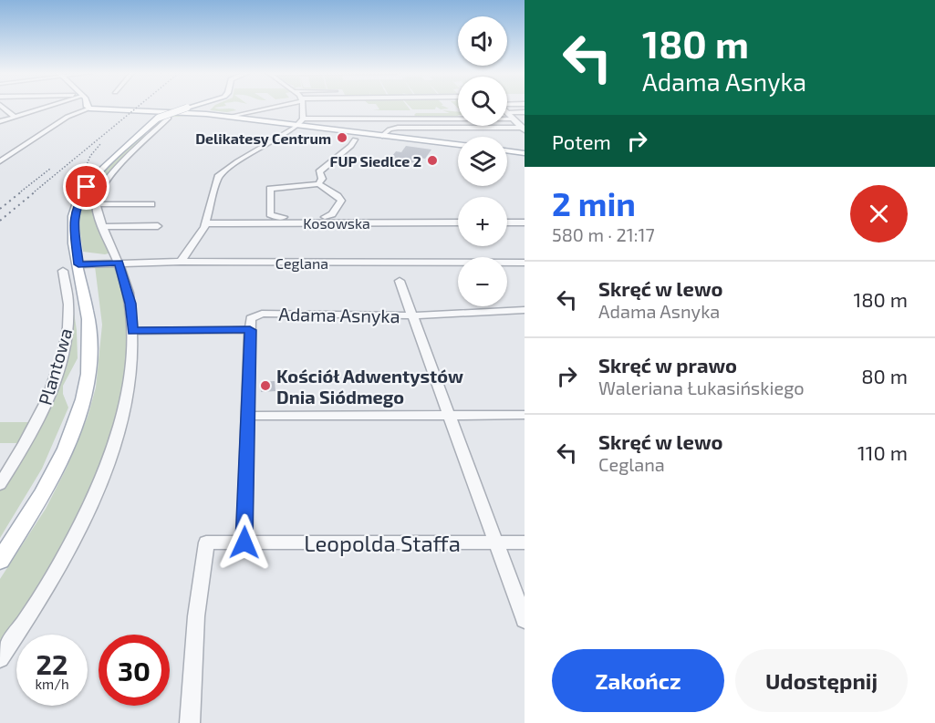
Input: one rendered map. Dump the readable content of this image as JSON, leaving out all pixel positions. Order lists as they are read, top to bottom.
{
  "streets": {
    "street": [
      "Kosowska",
      "Ceglana",
      "Adama Asnyka",
      "Plantowa",
      "Leopolda Staffa"
    ]
  },
  "places": ["Delikatesy Centrum", "FUP Siedlce 2", "Kościół Adwentystów Dnia Siódmego"],
  "page": {
    "turn": ["180 m", "Adama Asnyka"],
    "map_buttons": ["+", "−"],
    "then": "Potem",
    "heading": ["2 min", "580 m · 21:17"],
    "list": [
      {
        "name": "Skręć w lewo",
        "note": "Adama Asnyka",
        "value": "180 m"
      },
      {
        "name": "Skręć w prawo",
        "note": "Waleriana Łukasińskiego",
        "value": "80 m"
      },
      {
        "name": "Skręć w lewo",
        "note": "Ceglana",
        "value": "110 m"
      }
    ],
    "speed": "22 km/h",
    "limit": "30",
    "buttons": ["Zakończ", "Udostępnij"]
  }
}
